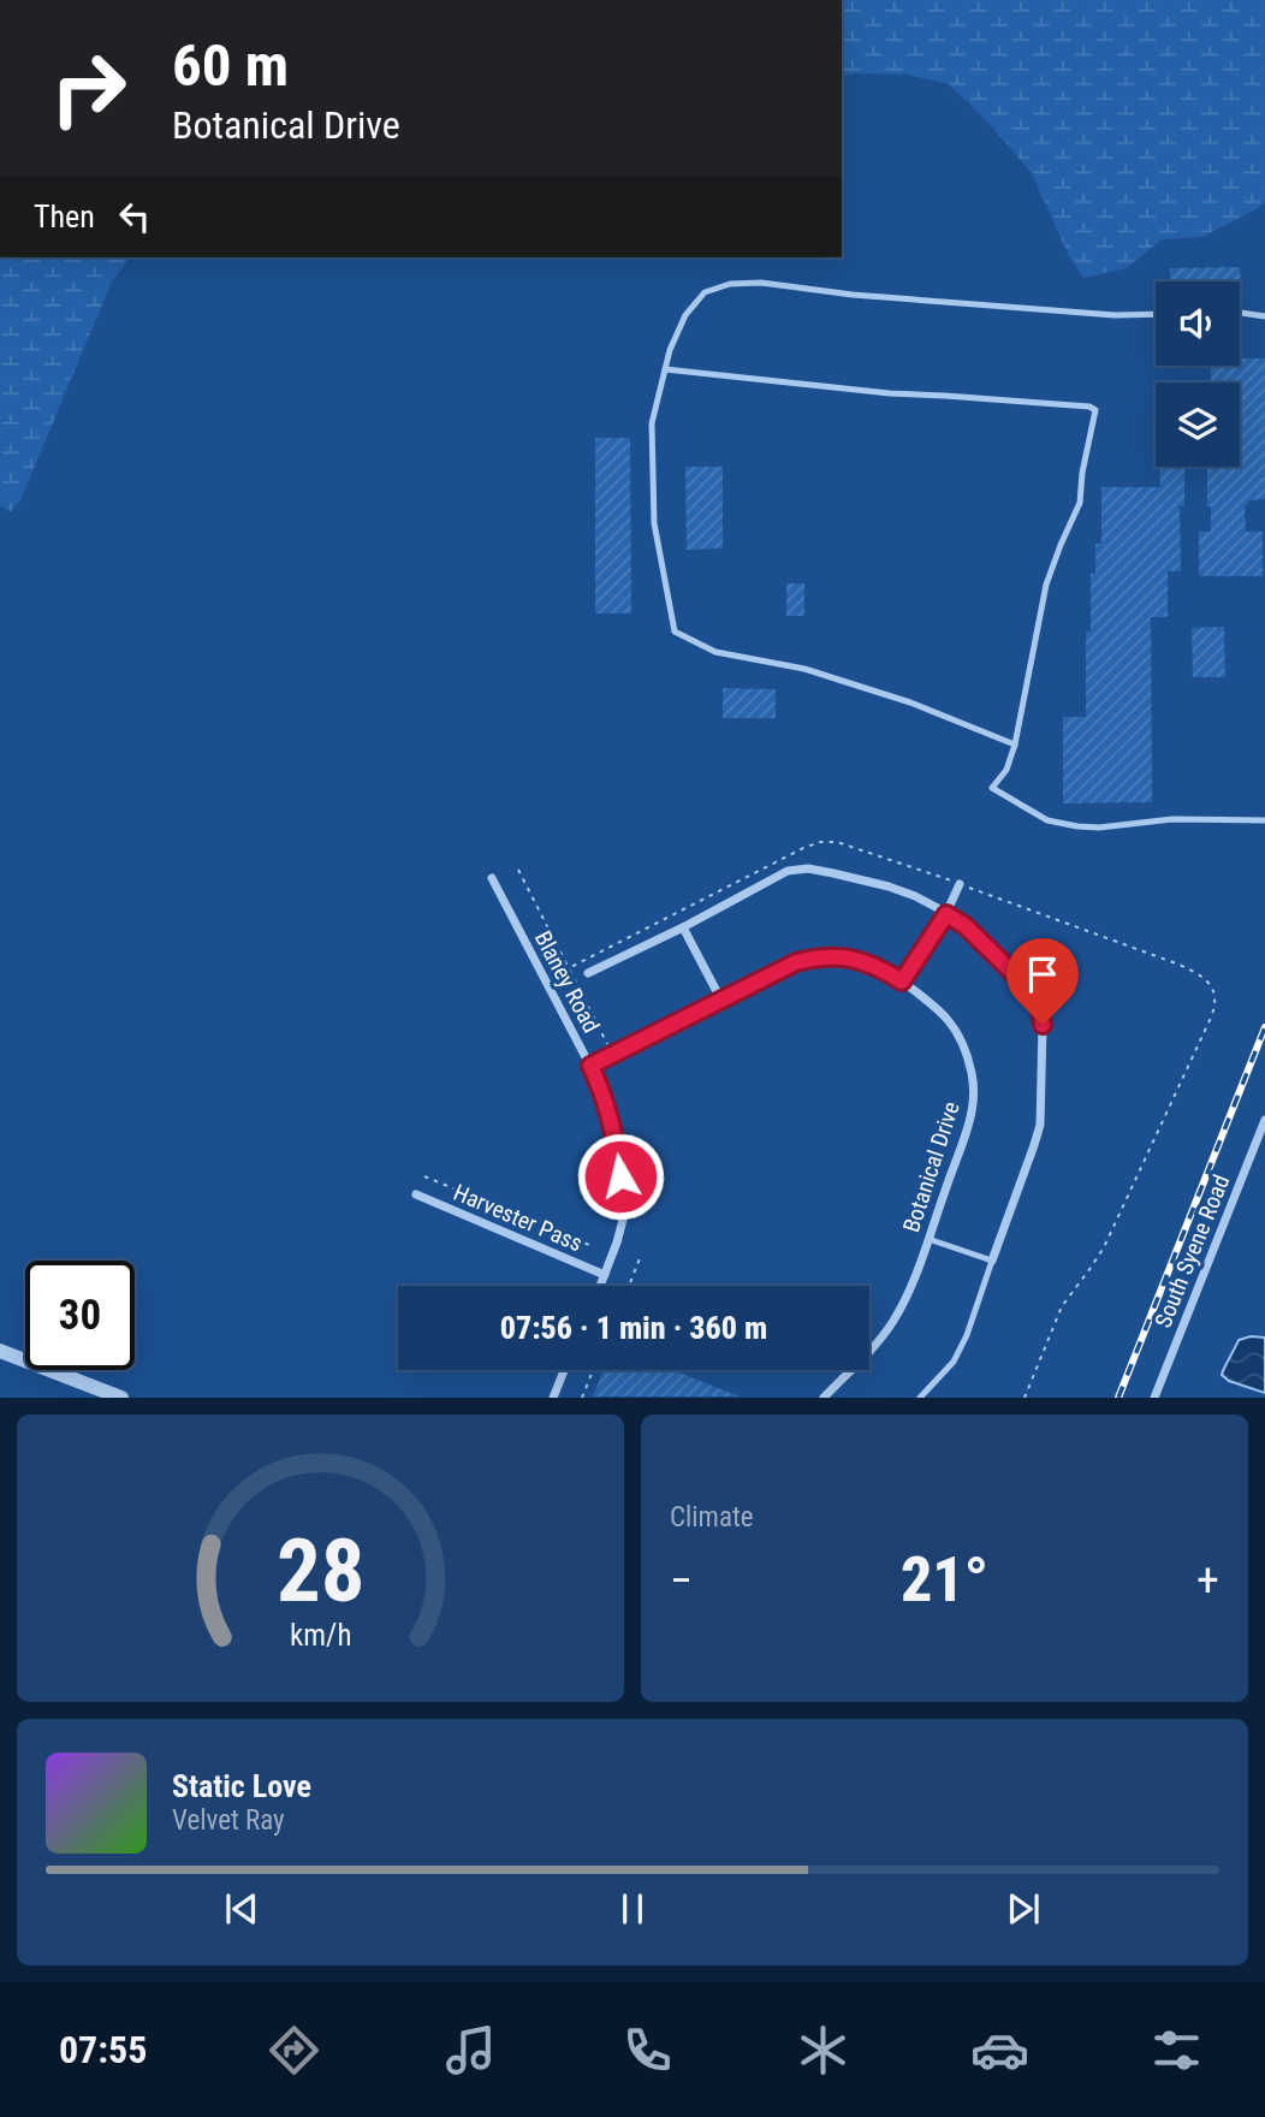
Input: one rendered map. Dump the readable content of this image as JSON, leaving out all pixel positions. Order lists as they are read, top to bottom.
{
  "streets": {
    "street": [
      "Blaney Road",
      "Botanical Drive",
      "Harvester Pass",
      "South Syene Road"
    ]
  },
  "crossings": [
    ["Blaney Road", "Botanical Drive"],
    ["Blaney Road", "Harvester Pass"]
  ],
  "page": {
    "turn": ["60 m", "Botanical Drive"],
    "then": "Then",
    "limit": "30",
    "trip": "07:56 · 1 min · 360 m",
    "tile": "Climate",
    "heat": ["−", "21°", "+"],
    "song": ["Static Love", "Velvet Ray"],
    "tabs": "07:55",
    "gauge": ["28", "km/h"]
  }
}
